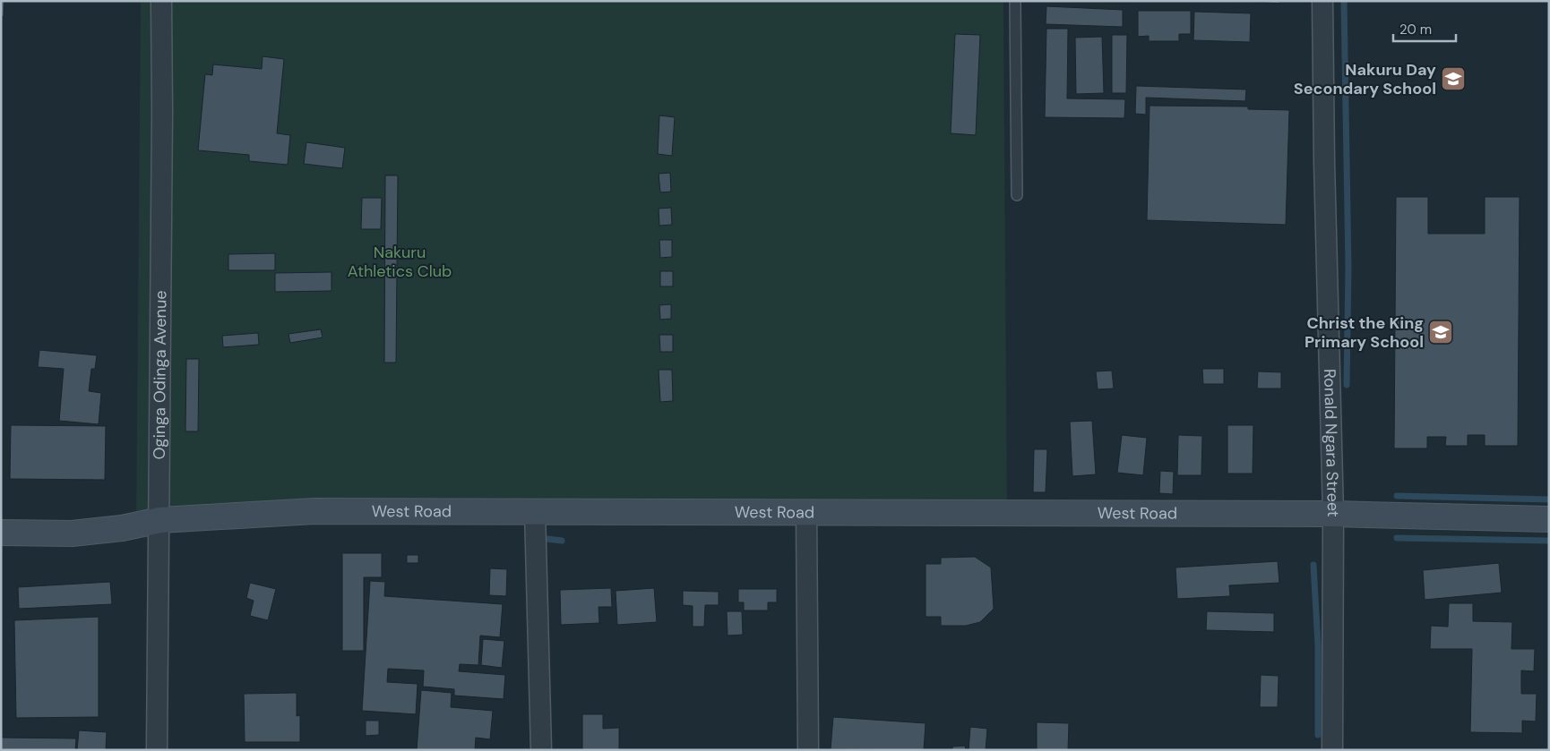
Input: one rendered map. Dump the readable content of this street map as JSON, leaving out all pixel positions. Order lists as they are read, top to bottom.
{
  "streets": {
    "street": ["Oginga Odinga Avenue", "Ronald Ngara Street", "West Road"]
  },
  "crossings": [
    ["Oginga Odinga Avenue", "West Road"],
    ["Ronald Ngara Street", "West Road"]
  ],
  "parks": ["Nakuru Athletics Club"],
  "places": {
    "school or university": ["Nakuru Day Secondary School", "Christ the King Primary School"]
  },
  "scale_bar": "20 m"
}
